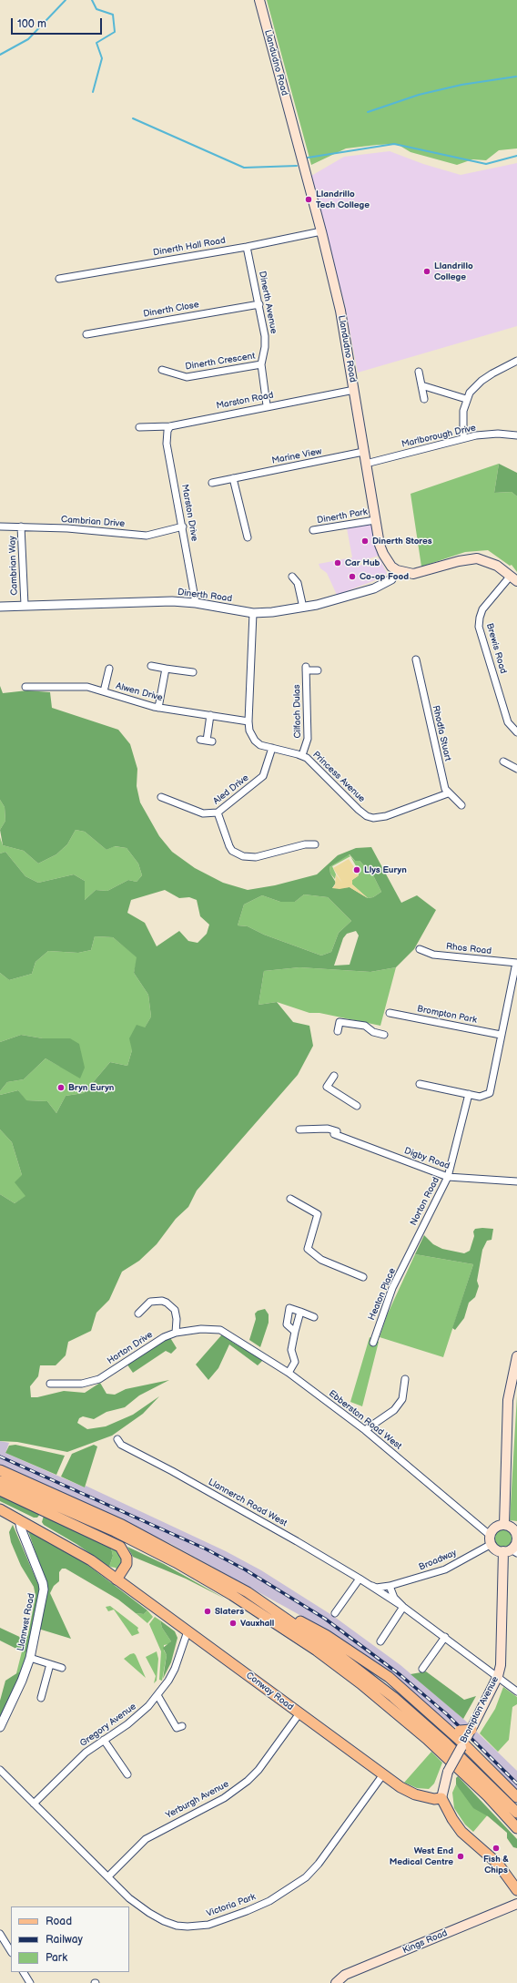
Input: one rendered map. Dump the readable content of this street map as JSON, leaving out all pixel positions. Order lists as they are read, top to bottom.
{
  "streets": {
    "main road": [
      "Llandudno Road",
      "Conway Road",
      "Brompton Avenue",
      "Kings Road"
    ],
    "street": [
      "Dinerth Hall Road",
      "Dinerth Avenue",
      "Dinerth Close",
      "Dinerth Crescent",
      "Marston Road",
      "Marlborough Drive",
      "Marine View",
      "Marston Drive",
      "Dinerth Park",
      "Cambrian Drive",
      "Cambrian Way",
      "Dinerth Road",
      "Brewis Road",
      "Alwen Drive",
      "Cilfach Dulas",
      "Rhodfa Stuart",
      "Princess Avenue",
      "Aled Drive",
      "Rhos Road",
      "Brompton Park",
      "Digby Road",
      "Norton Road",
      "Heaton Place",
      "Horton Drive",
      "Ebberston Road West",
      "Llannerch Road West",
      "Broadway",
      "Llanrwst Road",
      "Gregory Avenue",
      "Yerburgh Avenue",
      "Victoria Park"
    ]
  },
  "crossings": [
    ["Llandudno Road", "Dinerth Hall Road"],
    ["Llandudno Road", "Marston Road"],
    ["Llandudno Road", "Marlborough Drive"],
    ["Llandudno Road", "Marine View"],
    ["Llandudno Road", "Dinerth Park"],
    ["Llandudno Road", "Dinerth Road"],
    ["Dinerth Hall Road", "Dinerth Avenue"],
    ["Dinerth Avenue", "Dinerth Close"],
    ["Dinerth Avenue", "Dinerth Crescent"],
    ["Dinerth Avenue", "Marston Road"],
    ["Marston Road", "Marston Drive"],
    ["Marston Drive", "Cambrian Drive"],
    ["Marston Drive", "Dinerth Road"],
    ["Cambrian Drive", "Cambrian Way"],
    ["Cambrian Way", "Dinerth Road"],
    ["Dinerth Road", "Princess Avenue"],
    ["Alwen Drive", "Princess Avenue"],
    ["Cilfach Dulas", "Princess Avenue"],
    ["Rhodfa Stuart", "Princess Avenue"],
    ["Princess Avenue", "Aled Drive"],
    ["Digby Road", "Norton Road"],
    ["Norton Road", "Heaton Place"],
    ["Horton Drive", "Ebberston Road West"],
    ["Ebberston Road West", "Broadway"],
    ["Ebberston Road West", "Brompton Avenue"],
    ["Llannerch Road West", "Broadway"],
    ["Llannerch Road West", "Brompton Avenue"],
    ["Broadway", "Brompton Avenue"],
    ["Llanrwst Road", "Conway Road"],
    ["Conway Road", "Brompton Avenue"],
    ["Conway Road", "Gregory Avenue"],
    ["Conway Road", "Yerburgh Avenue"],
    ["Conway Road", "Victoria Park"],
    ["Gregory Avenue", "Victoria Park"],
    ["Yerburgh Avenue", "Victoria Park"]
  ],
  "places": [
    "Llandrillo Tech College",
    "Llandrillo College",
    "Dinerth Stores",
    "Car Hub",
    "Co-op Food",
    "Llys Euryn",
    "Bryn Euryn",
    "Slaters",
    "Vauxhall",
    "Fish & Chips",
    "West End Medical Centre"
  ],
  "legend": ["Road", "Railway", "Park"],
  "scale_bar": "100 m"
}
